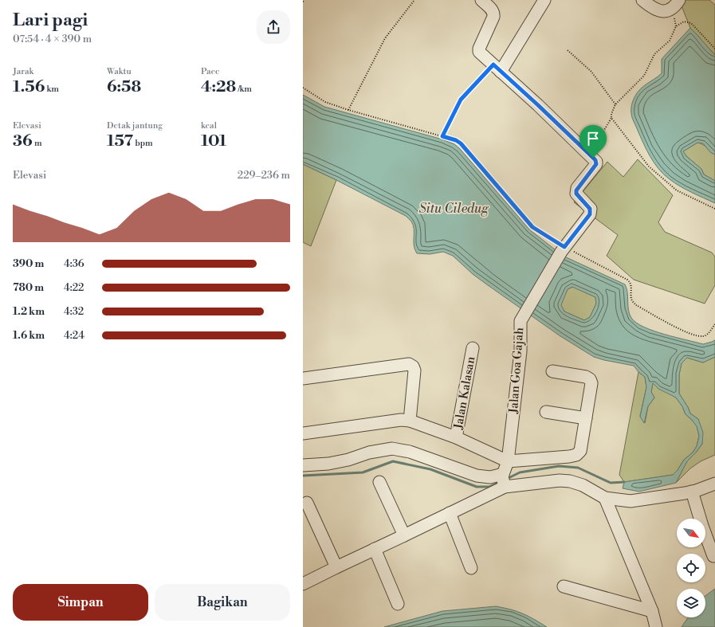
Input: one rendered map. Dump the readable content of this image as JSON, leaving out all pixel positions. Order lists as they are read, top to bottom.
{
  "streets": {
    "street": ["Jalan Goa Gajah", "Jalan Kalasan"]
  },
  "water": ["Situ Ciledug"],
  "north": "bottom right",
  "page": {
    "heading": ["Lari pagi", "07:54 · 4 × 390 m"],
    "stats": [
      ["Jarak", "1.56 km"],
      ["Waktu", "6:58"],
      ["Pace", "4:28 /km"],
      ["Elevasi", "36 m"],
      ["Detak jantung", "157 bpm"],
      ["kcal", "101"]
    ],
    "chart": ["Elevasi", "229–236 m"],
    "list": [
      {
        "name": "390 m",
        "note": "4:36"
      },
      {
        "name": "780 m",
        "note": "4:22"
      },
      {
        "name": "1.2 km",
        "note": "4:32"
      },
      {
        "name": "1.6 km",
        "note": "4:24"
      }
    ],
    "buttons": ["Simpan", "Bagikan"]
  }
}
